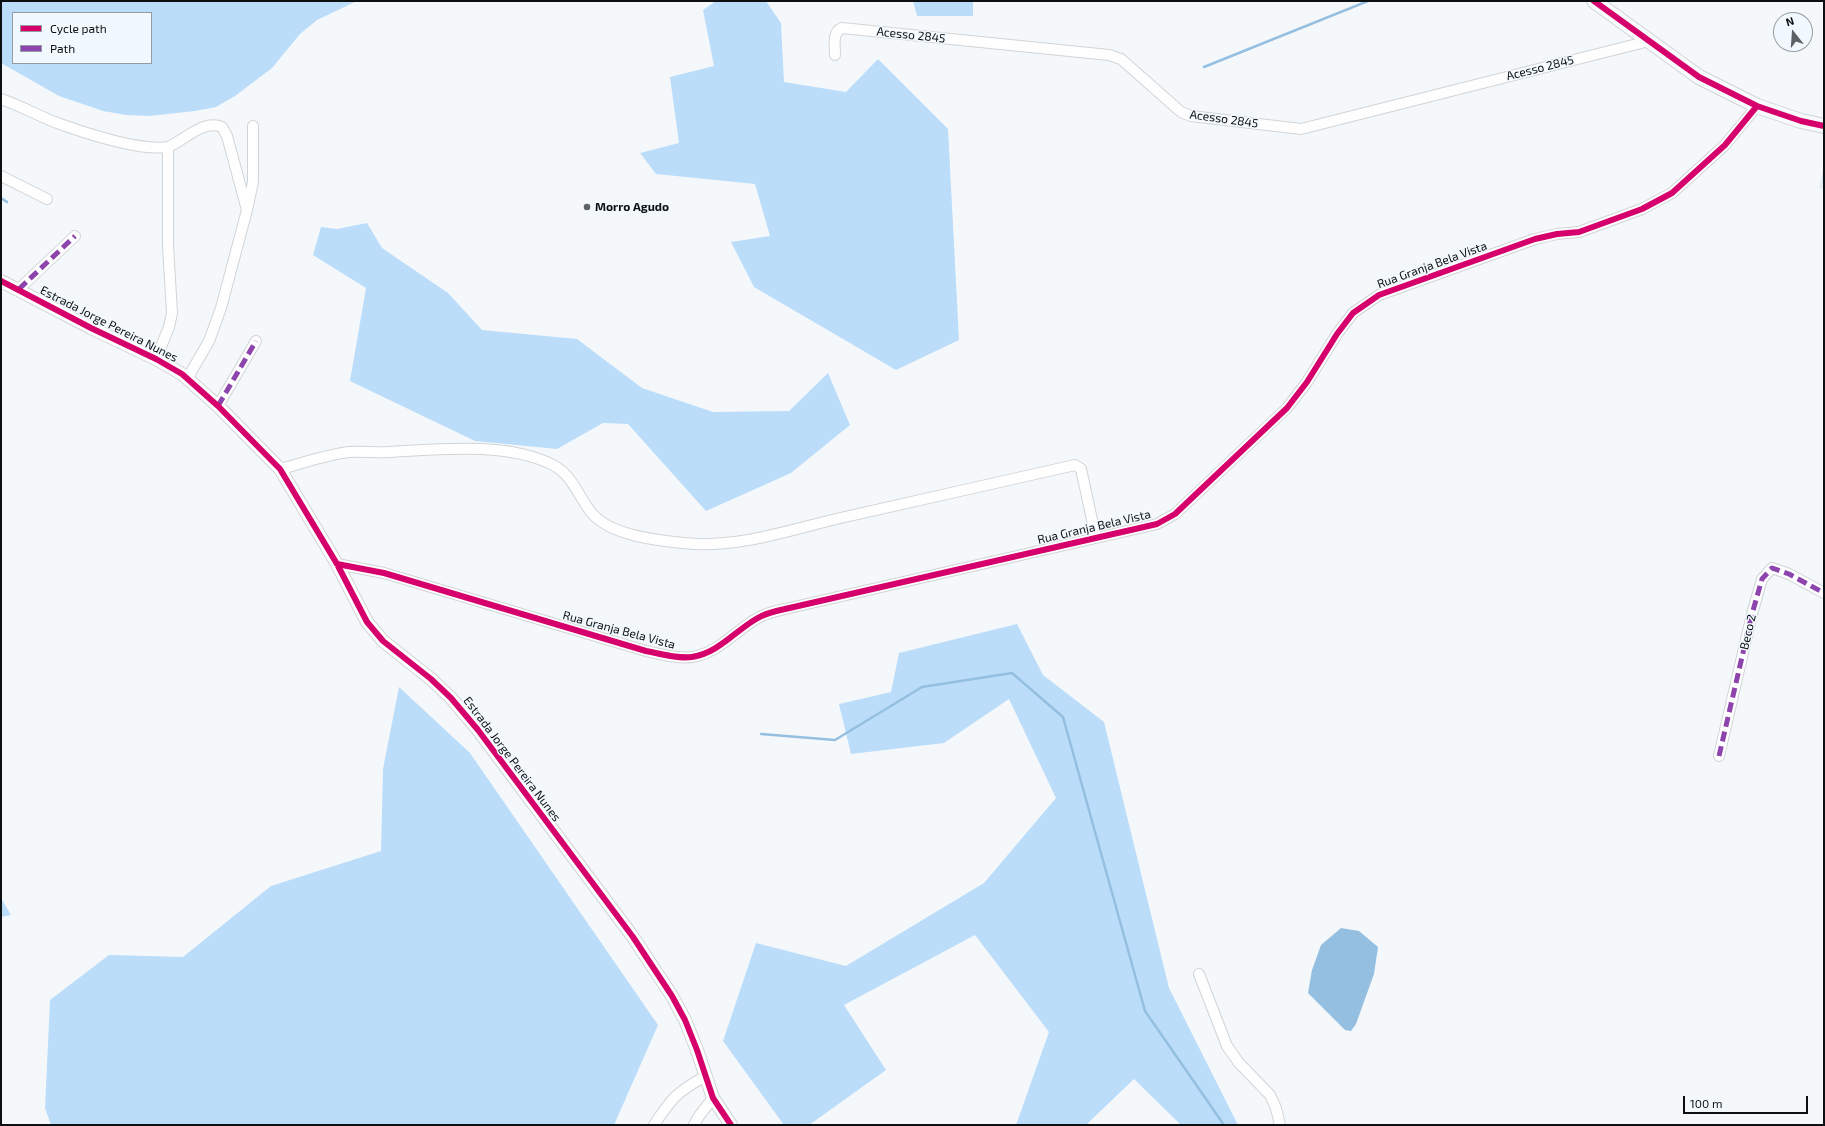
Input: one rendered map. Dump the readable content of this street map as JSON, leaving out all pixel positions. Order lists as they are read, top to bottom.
{
  "streets": {
    "street": [
      "Acesso 2845",
      "Rua Granja Bela Vista",
      "Estrada Jorge Pereira Nunes",
      "Beco 2"
    ]
  },
  "crossings": [
    ["Rua Granja Bela Vista", "Estrada Jorge Pereira Nunes"]
  ],
  "places": ["Morro Agudo"],
  "legend": ["Cycle path", "Path"],
  "scale_bar": "100 m",
  "north": "top"
}
